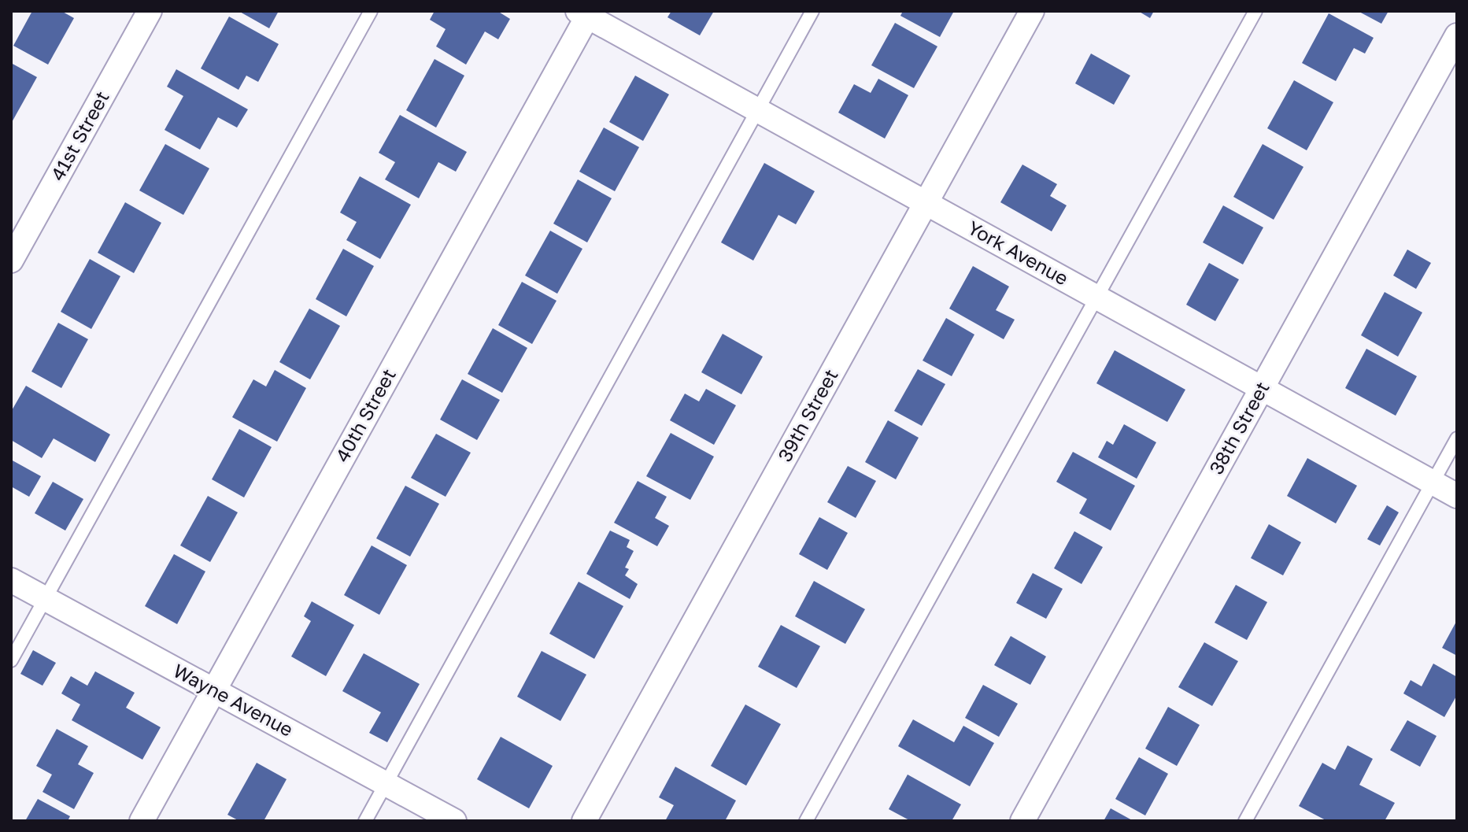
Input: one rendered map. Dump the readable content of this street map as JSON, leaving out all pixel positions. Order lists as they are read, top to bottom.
{
  "streets": {
    "street": [
      "41st Street",
      "York Avenue",
      "40th Street",
      "39th Street",
      "38th Street",
      "Wayne Avenue"
    ]
  },
  "crossings": [
    ["York Avenue", "40th Street"],
    ["York Avenue", "39th Street"],
    ["York Avenue", "38th Street"],
    ["40th Street", "Wayne Avenue"]
  ]
}
